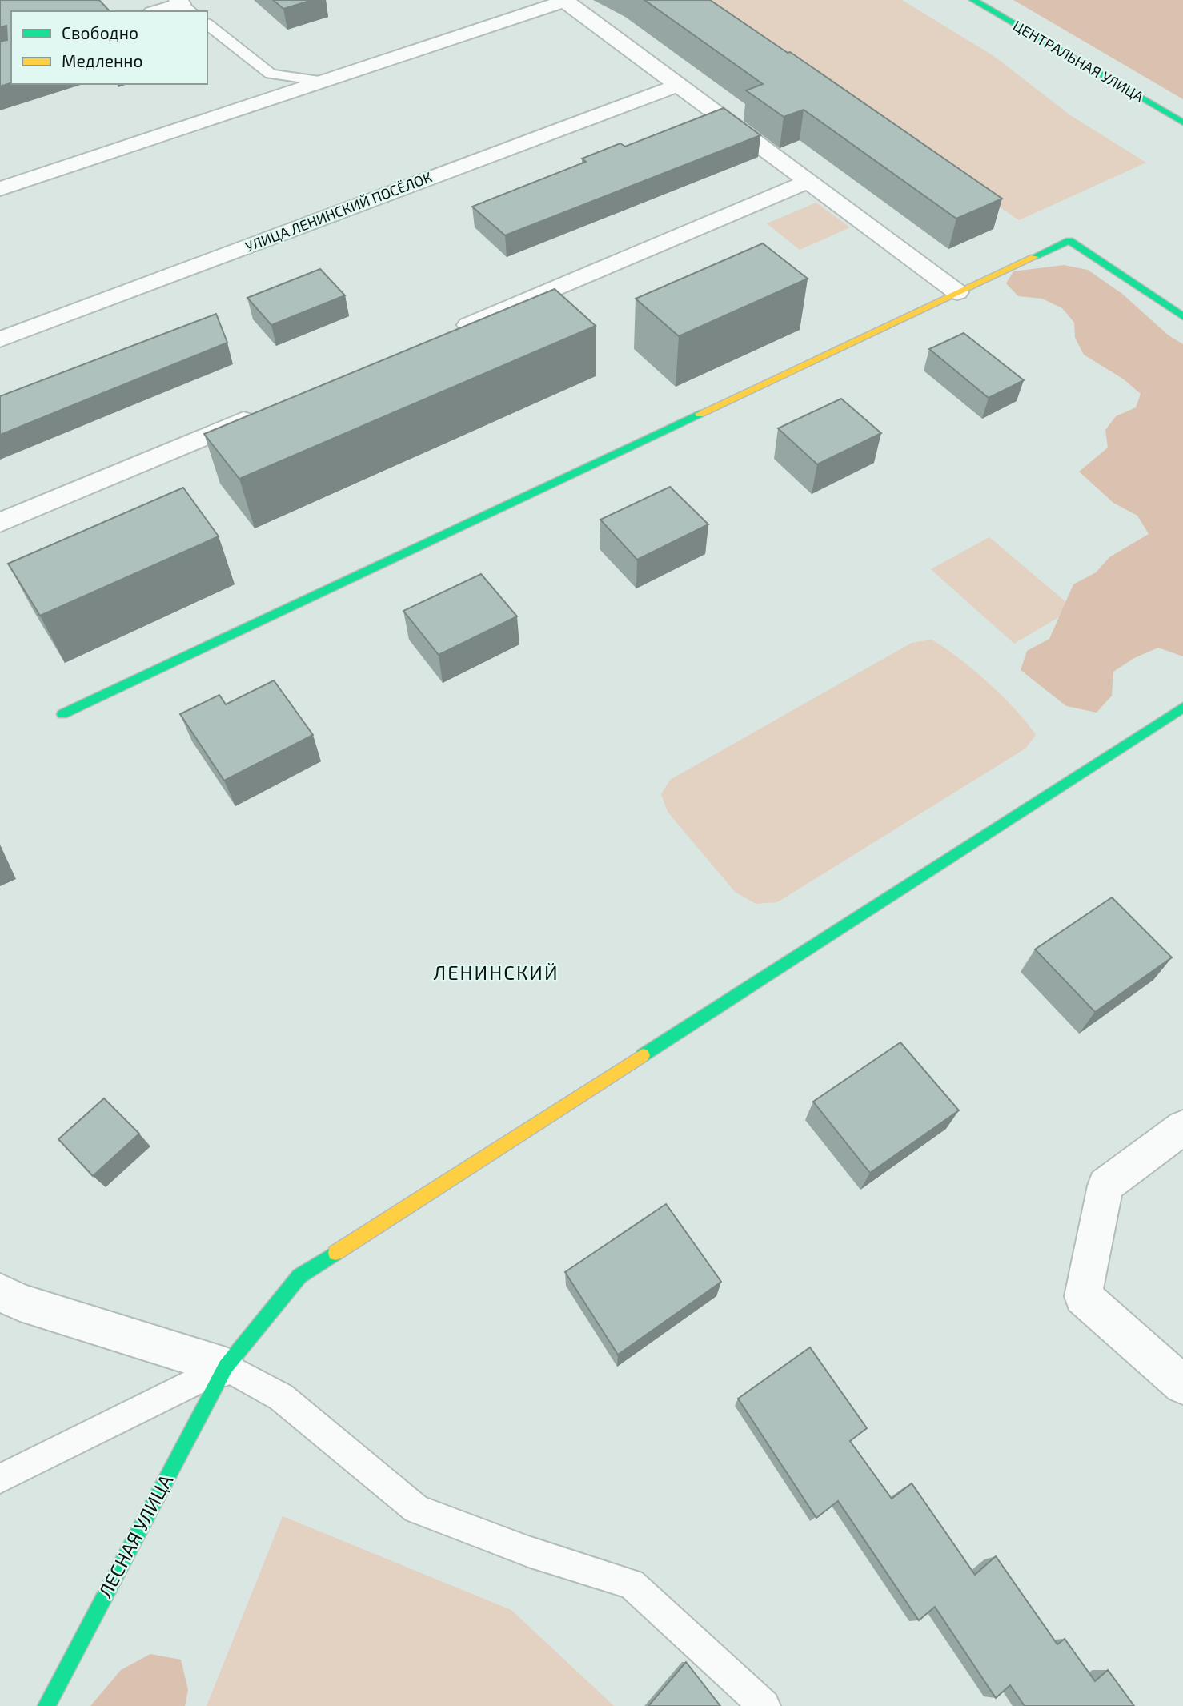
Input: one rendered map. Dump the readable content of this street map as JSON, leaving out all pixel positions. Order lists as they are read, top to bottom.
{
  "streets": {
    "street": ["ЦЕНТРАЛЬНАЯ УЛИЦА", "УЛИЦА ЛЕНИНСКИЙ ПОСЁЛОК", "ЛЕСНАЯ УЛИЦА"]
  },
  "districts": ["ЛЕНИНСКИЙ"],
  "legend": ["Свободно", "Медленно"]
}
